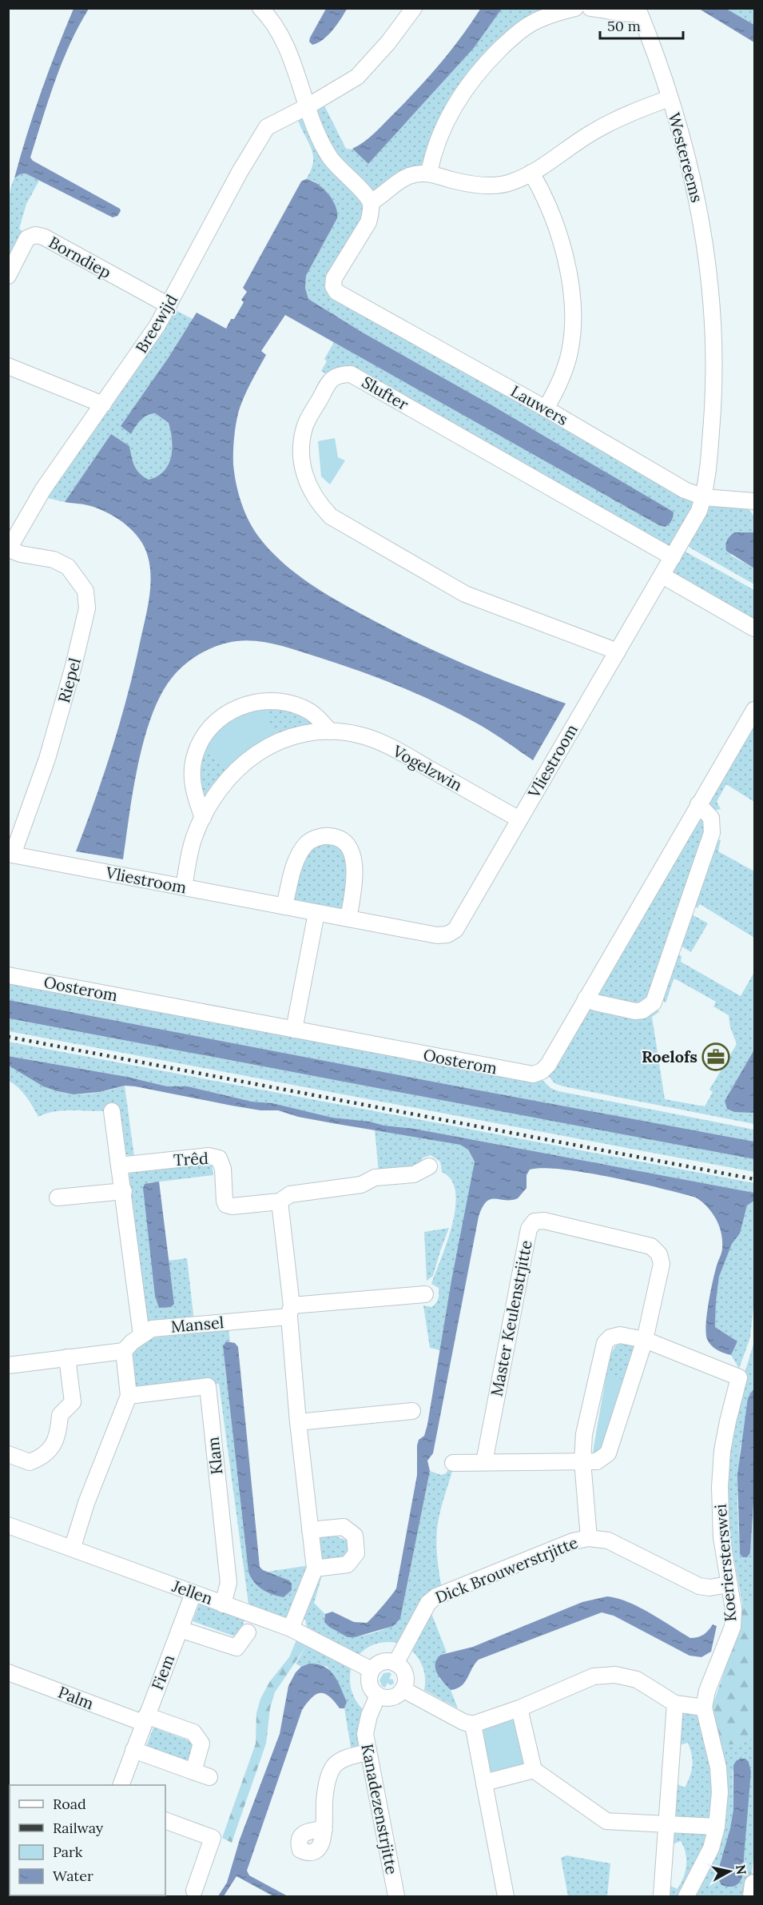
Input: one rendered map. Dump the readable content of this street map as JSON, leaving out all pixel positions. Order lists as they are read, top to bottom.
{
  "streets": {
    "street": [
      "Westereems",
      "Borndiep",
      "Breewijd",
      "Slufter",
      "Lauwers",
      "Riepel",
      "Vliestroom",
      "Vogelzwin",
      "Oosterom",
      "Trêd",
      "Master Keulenstrjitte",
      "Mansel",
      "Klam",
      "Koeriersterswei",
      "Dick Brouwerstrjitte",
      "Jellen",
      "Fiem",
      "Palm",
      "Kanadezenstrjitte"
    ]
  },
  "crossings": [
    ["Westereems", "Lauwers"],
    ["Westereems", "Vliestroom"],
    ["Borndiep", "Breewijd"],
    ["Breewijd", "Riepel"],
    ["Slufter", "Vliestroom"],
    ["Lauwers", "Vliestroom"],
    ["Riepel", "Vliestroom"],
    ["Vliestroom", "Vogelzwin"],
    ["Master Keulenstrjitte", "Koeriersterswei"],
    ["Klam", "Jellen"],
    ["Koeriersterswei", "Dick Brouwerstrjitte"],
    ["Dick Brouwerstrjitte", "Jellen"],
    ["Dick Brouwerstrjitte", "Kanadezenstrjitte"],
    ["Jellen", "Fiem"],
    ["Jellen", "Kanadezenstrjitte"],
    ["Fiem", "Palm"]
  ],
  "places": {
    "office": ["Roelofs"]
  },
  "legend": [
    "Road",
    "Railway",
    "Park",
    "Water"
  ],
  "scale_bar": "50 m",
  "north": "right"
}
